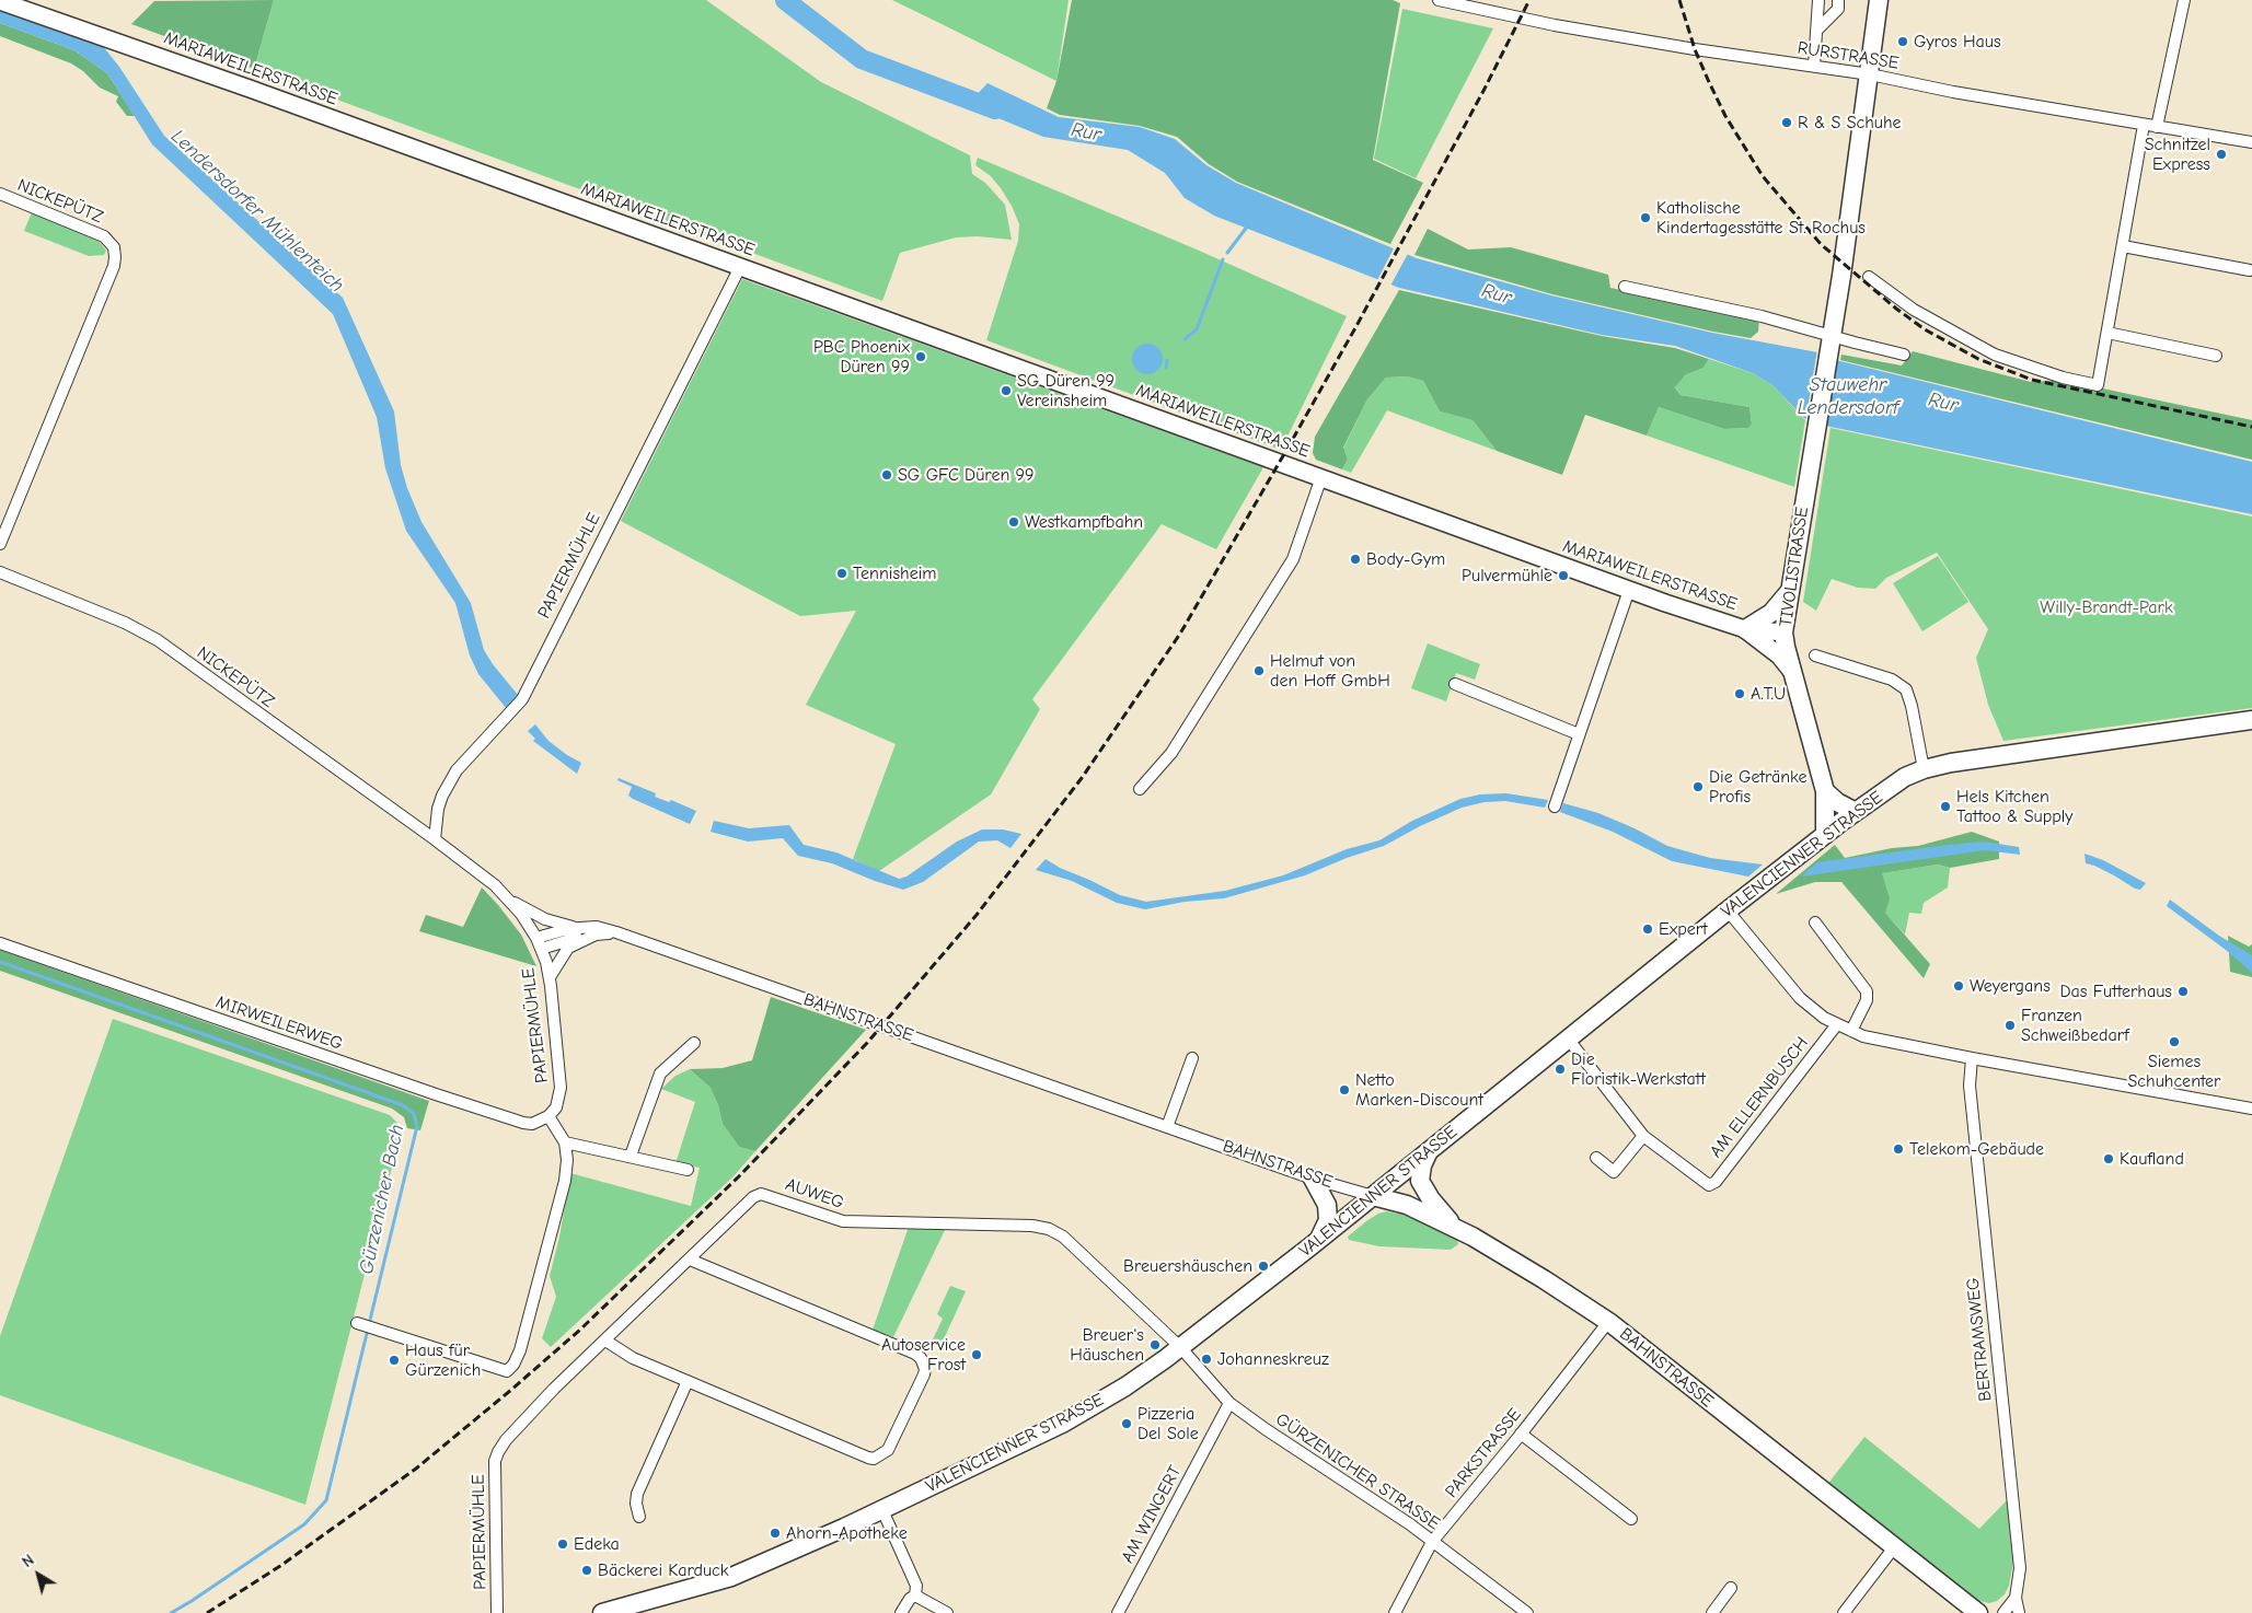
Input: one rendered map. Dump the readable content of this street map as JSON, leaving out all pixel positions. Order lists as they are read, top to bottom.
{
  "streets": {
    "main road": [
      "MARIAWEILERSTRASSE",
      "TIVOLISTRASSE",
      "VALENCIENNER STRASSE",
      "BAHNSTRASSE"
    ],
    "street": [
      "RURSTRASSE",
      "NICKEPÜTZ",
      "PAPIERMÜHLE",
      "MIRWEILERWEG",
      "AM ELLERNBUSCH",
      "AUWEG",
      "BERTRAMSWEG",
      "PARKSTRASSE",
      "GÜRZENICHER STRASSE",
      "AM WINGERT"
    ]
  },
  "crossings": [
    ["RURSTRASSE", "TIVOLISTRASSE"],
    ["MARIAWEILERSTRASSE", "PAPIERMÜHLE"],
    ["MARIAWEILERSTRASSE", "TIVOLISTRASSE"],
    ["NICKEPÜTZ", "PAPIERMÜHLE"],
    ["PAPIERMÜHLE", "BAHNSTRASSE"],
    ["PAPIERMÜHLE", "MIRWEILERWEG"],
    ["PAPIERMÜHLE", "AUWEG"],
    ["TIVOLISTRASSE", "VALENCIENNER STRASSE"],
    ["VALENCIENNER STRASSE", "BAHNSTRASSE"],
    ["VALENCIENNER STRASSE", "AUWEG"],
    ["VALENCIENNER STRASSE", "GÜRZENICHER STRASSE"],
    ["BAHNSTRASSE", "PARKSTRASSE"],
    ["AUWEG", "GÜRZENICHER STRASSE"],
    ["PARKSTRASSE", "GÜRZENICHER STRASSE"],
    ["GÜRZENICHER STRASSE", "AM WINGERT"]
  ],
  "water": [
    "Rur",
    "Lendersdorfer Mühlenteich",
    "Stauwehr Lendersdorf",
    "Gürzenicher Bach"
  ],
  "parks": ["Willy-Brandt-Park"],
  "places": [
    "Gyros Haus",
    "R & S Schuhe",
    "Schnitzel Express",
    "Katholische Kindertagesstätte St. Rochus",
    "PBC Phoenix Düren 99",
    "SG Düren 99 Vereinsheim",
    "SG GFC Düren 99",
    "Westkampfbahn",
    "Body-Gym",
    "Tennisheim",
    "Pulvermühle",
    "Helmut von den Hoff GmbH",
    "A.T.U",
    "Die Getränke Profis",
    "Hels Kitchen Tattoo & Supply",
    "Expert",
    "Weyergans",
    "Das Futterhaus",
    "Franzen Schweißbedarf",
    "Siemes Schuhcenter",
    "Die Floristik-Werkstatt",
    "Netto Marken-Discount",
    "Telekom-Gebäude",
    "Kaufland",
    "Breuershäuschen",
    "Breuer's Häuschen",
    "Autoservice Frost",
    "Johanneskreuz",
    "Haus für Gürzenich",
    "Pizzeria Del Sole",
    "Ahorn-Apotheke",
    "Edeka",
    "Bäckerei Karduck"
  ],
  "north": "top left"
}
